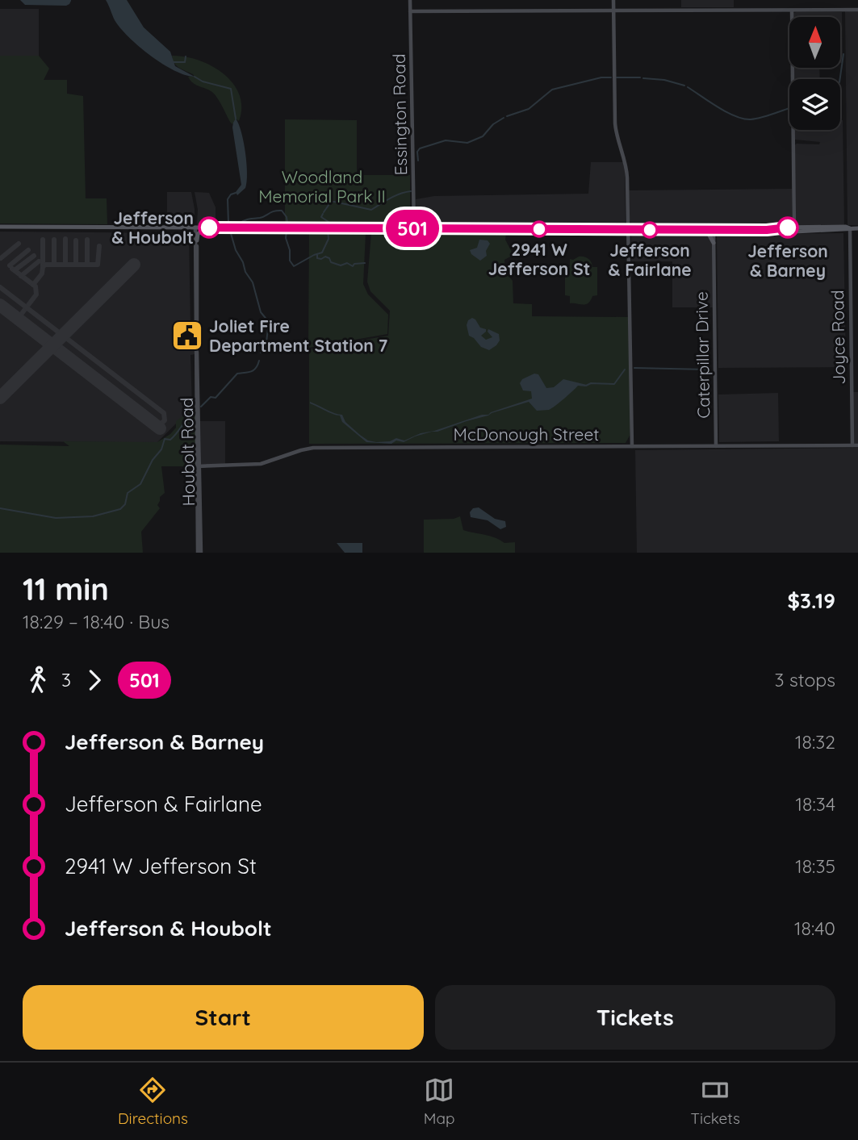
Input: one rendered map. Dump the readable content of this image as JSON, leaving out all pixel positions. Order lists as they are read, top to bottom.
{
  "streets": {
    "street": [
      "Essington Road",
      "Joyce Road",
      "Caterpillar Drive",
      "McDonough Street",
      "Houbolt Road"
    ]
  },
  "crossings": [
    ["Joyce Road", "McDonough Street"],
    ["Caterpillar Drive", "McDonough Street"],
    ["McDonough Street", "Houbolt Road"]
  ],
  "parks": ["Woodland Memorial Park II"],
  "places": {
    "other": [
      "Jefferson & Houbolt",
      "Jefferson & Barney",
      "2941 W Jefferson St",
      "Jefferson & Fairlane"
    ],
    "public building": ["Joliet Fire Department Station 7"]
  },
  "lines": ["bus line 501"],
  "north": "top",
  "page": {
    "on_map": "501",
    "heading": ["11 min", "18:29 – 18:40 · Bus", "$3.19"],
    "legs": ["3", "501", "3 stops"],
    "list": [
      {
        "name": "Jefferson & Barney",
        "value": "18:32"
      },
      {
        "name": "Jefferson & Fairlane",
        "value": "18:34"
      },
      {
        "name": "2941 W Jefferson St",
        "value": "18:35"
      },
      {
        "name": "Jefferson & Houbolt",
        "value": "18:40"
      }
    ],
    "buttons": ["Start", "Tickets"],
    "tabs": ["Directions", "Map", "Tickets"]
  }
}
